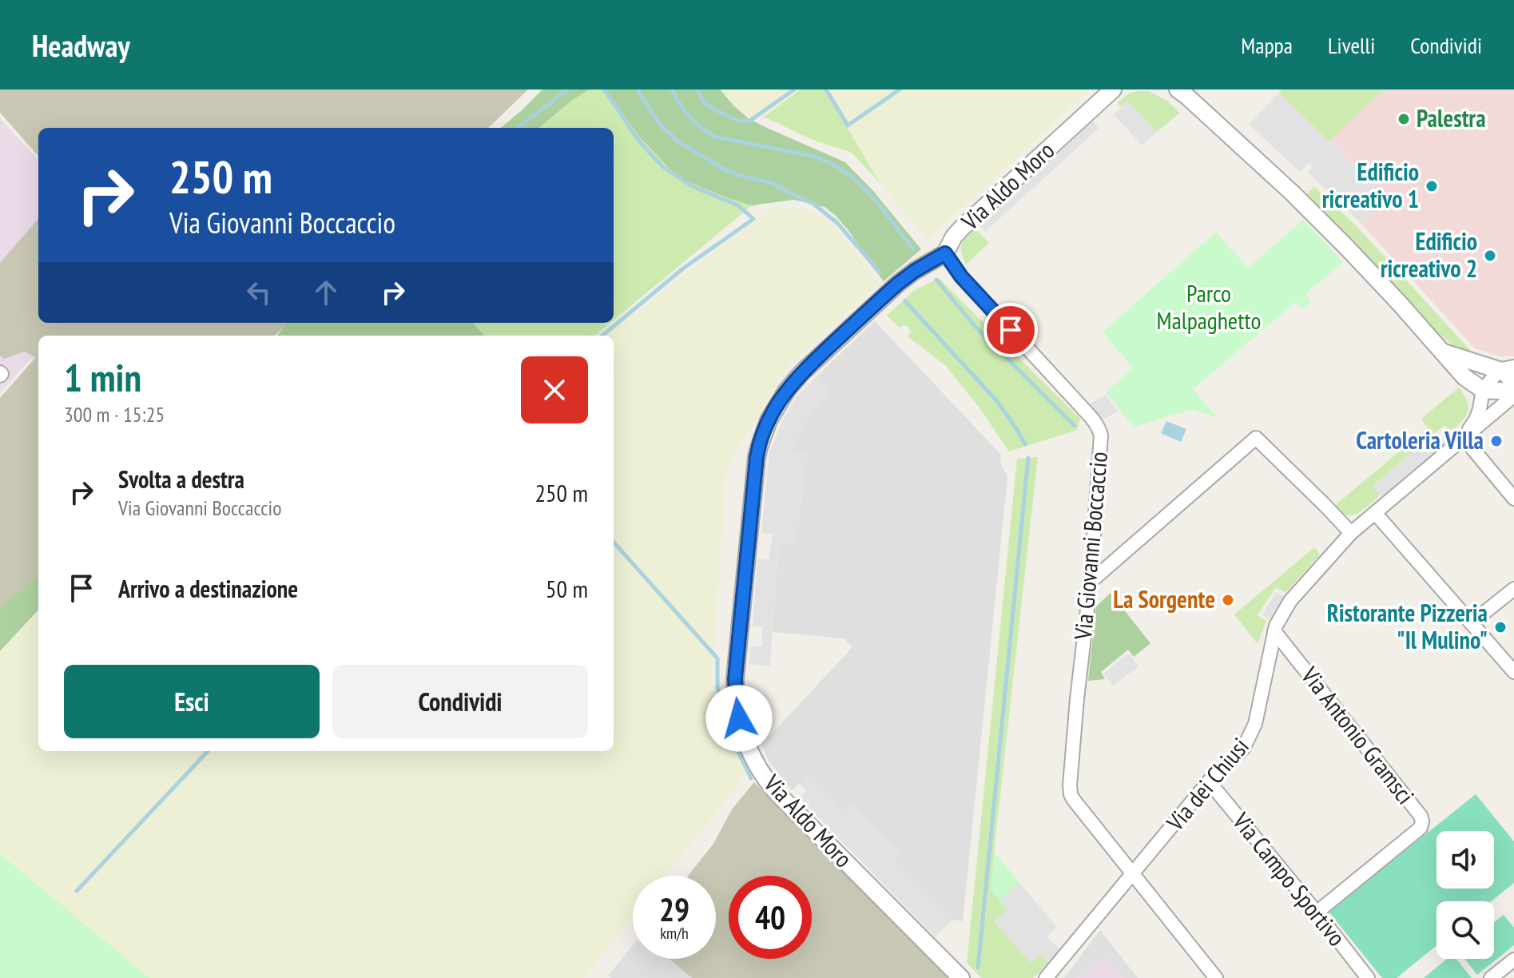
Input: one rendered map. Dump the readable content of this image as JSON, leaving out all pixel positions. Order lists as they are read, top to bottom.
{
  "streets": {
    "street": [
      "Via Aldo Moro",
      "Via Giovanni Boccaccio",
      "Via Antonio Gramsci",
      "Via dei Chiusi",
      "Via Campo Sportivo"
    ]
  },
  "crossings": [
    ["Via Aldo Moro", "Via Giovanni Boccaccio"],
    ["Via Giovanni Boccaccio", "Via dei Chiusi"],
    ["Via Antonio Gramsci", "Via dei Chiusi"],
    ["Via Antonio Gramsci", "Via Campo Sportivo"],
    ["Via dei Chiusi", "Via Campo Sportivo"]
  ],
  "parks": ["Parco Malpaghetto"],
  "places": [
    "Palestra",
    "Edificio ricreativo 1",
    "Edificio ricreativo 2",
    "Cartoleria Villa",
    "La Sorgente",
    "Ristorante Pizzeria \"Il Mulino\""
  ],
  "page": {
    "header": "Headway",
    "nav": ["Mappa", "Livelli", "Condividi"],
    "turn": ["250 m", "Via Giovanni Boccaccio"],
    "heading": ["1 min", "300 m · 15:25"],
    "list": [
      {
        "name": "Svolta a destra",
        "note": "Via Giovanni Boccaccio",
        "value": "250 m"
      },
      {
        "name": "Arrivo a destinazione",
        "value": "50 m"
      }
    ],
    "buttons": ["Esci", "Condividi"],
    "speed": "29 km/h",
    "limit": "40"
  }
}
